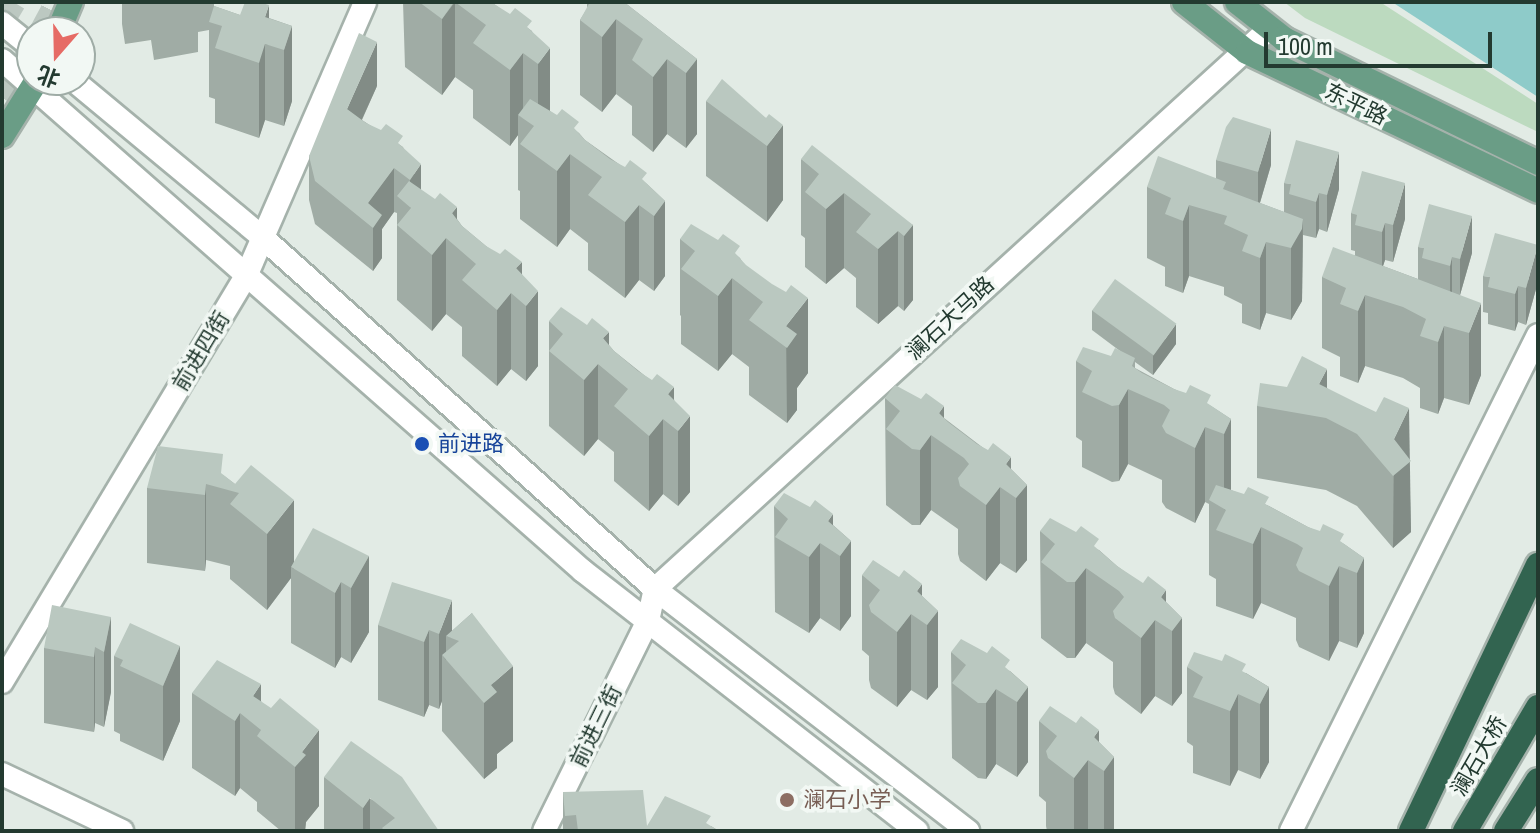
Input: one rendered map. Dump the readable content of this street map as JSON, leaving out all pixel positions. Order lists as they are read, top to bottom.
{
  "streets": {
    "highway": ["澜石大桥"],
    "main road": ["东平路"],
    "street": ["澜石大马路", "前进四街", "前进三街"]
  },
  "crossings": [
    ["东平路", "澜石大马路"]
  ],
  "places": ["前进路", "澜石小学"],
  "scale_bar": "100 m",
  "north": "bottom"
}
